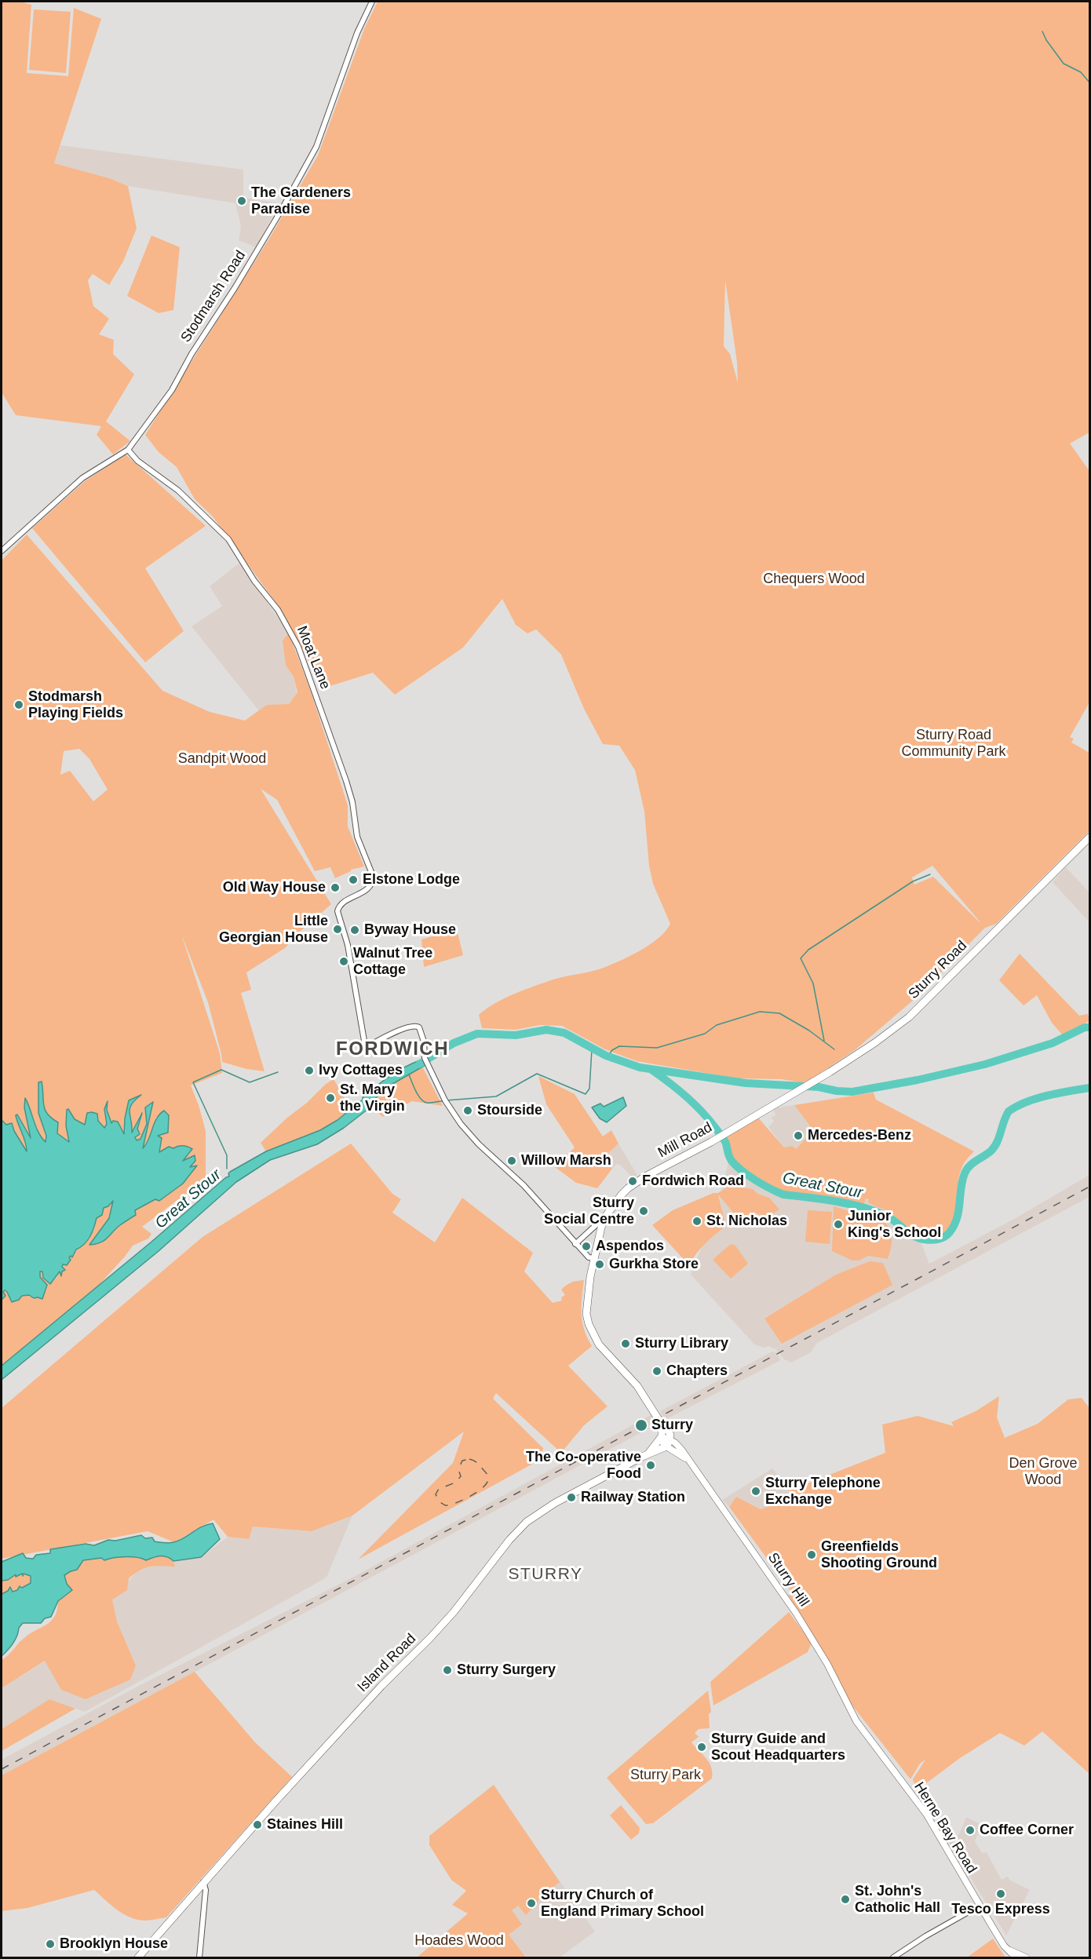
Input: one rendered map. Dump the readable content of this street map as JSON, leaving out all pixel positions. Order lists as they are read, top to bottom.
{
  "streets": {
    "highway": ["Sturry Road", "Mill Road", "Island Road"],
    "main road": ["Sturry Hill", "Herne Bay Road"],
    "street": ["Stodmarsh Road", "Moat Lane"]
  },
  "crossings": [
    ["Stodmarsh Road", "Moat Lane"],
    ["Sturry Road", "Mill Road"],
    ["Mill Road", "Sturry Hill"],
    ["Sturry Hill", "Island Road"],
    ["Sturry Hill", "Herne Bay Road"]
  ],
  "districts": ["FORDWICH", "STURRY"],
  "water": ["Great Stour"],
  "parks": [
    "Chequers Wood",
    "Sturry Road Community Park",
    "Sandpit Wood",
    "Den Grove Wood",
    "Sturry Park",
    "Hoades Wood"
  ],
  "places": [
    "The Gardeners Paradise",
    "Stodmarsh Playing Fields",
    "Elstone Lodge",
    "Old Way House",
    "Little Georgian House",
    "Byway House",
    "Walnut Tree Cottage",
    "Ivy Cottages",
    "St. Mary the Virgin",
    "Stourside",
    "Mercedes-Benz",
    "Willow Marsh",
    "Fordwich Road",
    "Sturry Social Centre",
    "St. Nicholas",
    "Junior King's School",
    "Aspendos",
    "Gurkha Store",
    "Sturry Library",
    "Chapters",
    "Sturry",
    "The Co-operative Food",
    "Sturry Telephone Exchange",
    "Railway Station",
    "Greenfields Shooting Ground",
    "Sturry Surgery",
    "Sturry Guide and Scout Headquarters",
    "Staines Hill",
    "Coffee Corner",
    "Tesco Express",
    "St. John's Catholic Hall",
    "Sturry Church of England Primary School",
    "Brooklyn House"
  ]
}
